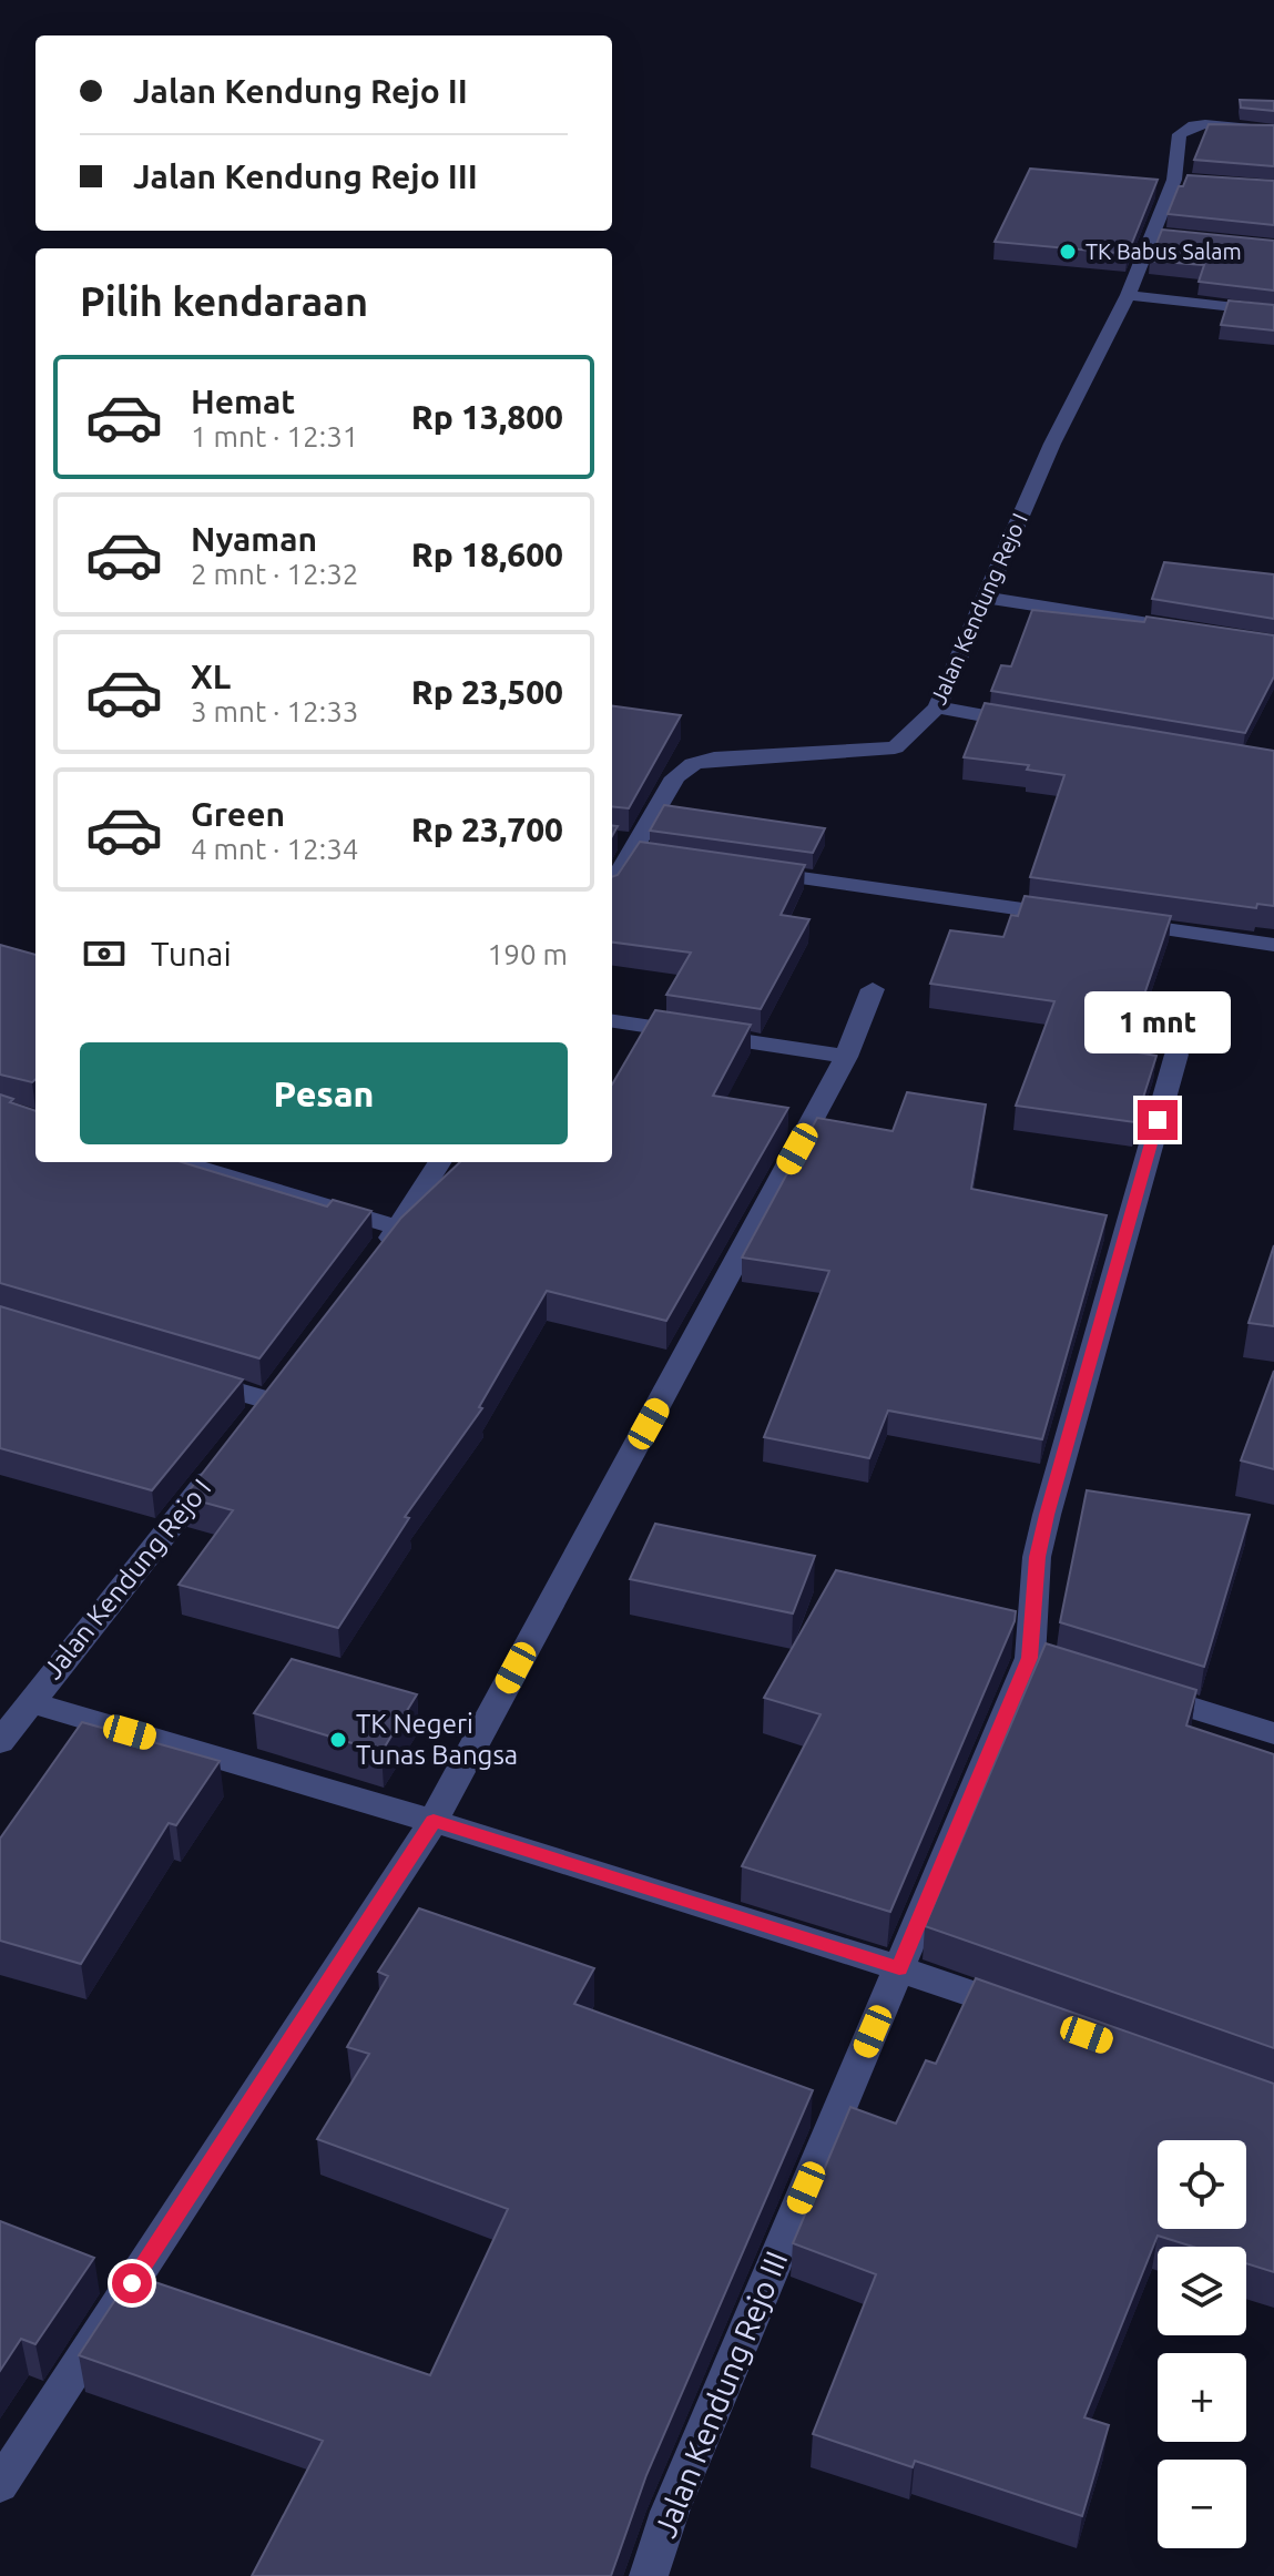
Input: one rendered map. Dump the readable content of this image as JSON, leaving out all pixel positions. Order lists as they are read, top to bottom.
{
  "streets": {
    "street": ["Jalan Kendung Rejo I", "Jalan Kendung Rejo III"]
  },
  "places": ["TK Babus Salam", "TK Negeri Tunas Bangsa"],
  "page": {
    "banner": ["Jalan Kendung Rejo II", "Jalan Kendung Rejo III"],
    "heading": "Pilih kendaraan",
    "list": [
      {
        "name": "Hemat",
        "note": "1 mnt · 12:31",
        "value": "Rp 13,800"
      },
      {
        "name": "Nyaman",
        "note": "2 mnt · 12:32",
        "value": "Rp 18,600"
      },
      {
        "name": "XL",
        "note": "3 mnt · 12:33",
        "value": "Rp 23,500"
      },
      {
        "name": "Green",
        "note": "4 mnt · 12:34",
        "value": "Rp 23,700"
      }
    ],
    "pay": ["Tunai", "190 m"],
    "bubble": "1 mnt",
    "buttons": "Pesan",
    "map_buttons": ["+", "−"]
  }
}
